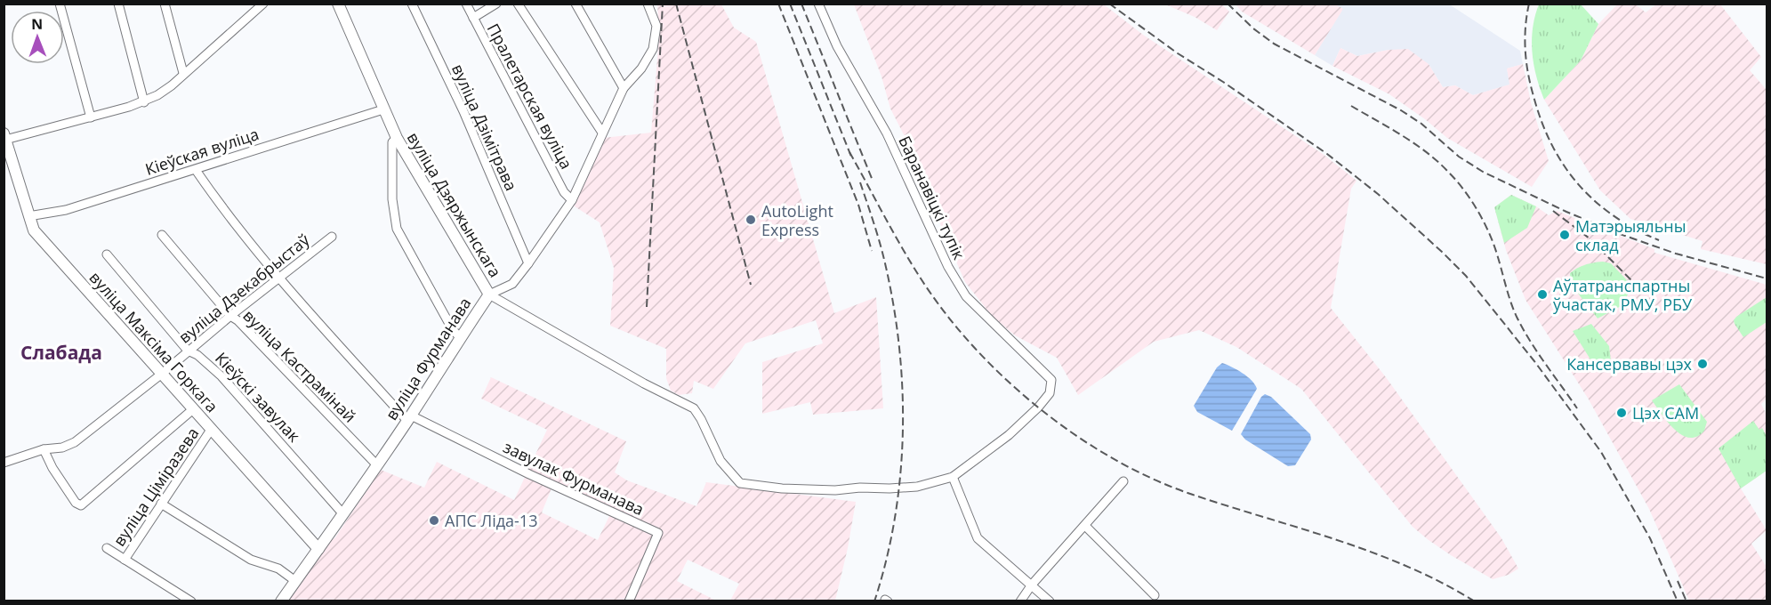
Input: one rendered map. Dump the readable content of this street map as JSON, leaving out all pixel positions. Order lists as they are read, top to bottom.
{
  "streets": {
    "street": [
      "Пралетарская вуліца",
      "вуліца Дзімітрава",
      "Кіеўская вуліца",
      "Баранавіцкі тупік",
      "вуліца Дзяржынскага",
      "вуліца Дзекабрыстаў",
      "вуліца Максіма Горкага",
      "вуліца Фурманава",
      "вуліца Кастрамінай",
      "Кіеўскі завулак",
      "завулак Фурманава",
      "вуліца Ціміразева"
    ]
  },
  "crossings": [
    ["Пралетарская вуліца", "вуліца Фурманава"],
    ["вуліца Дзімітрава", "вуліца Фурманава"],
    ["Кіеўская вуліца", "вуліца Дзяржынскага"],
    ["Кіеўская вуліца", "вуліца Максіма Горкага"],
    ["Баранавіцкі тупік", "вуліца Дзяржынскага"],
    ["вуліца Дзяржынскага", "вуліца Фурманава"],
    ["вуліца Дзекабрыстаў", "вуліца Максіма Горкага"],
    ["вуліца Дзекабрыстаў", "вуліца Кастрамінай"],
    ["вуліца Дзекабрыстаў", "Кіеўскі завулак"],
    ["вуліца Максіма Горкага", "вуліца Фурманава"],
    ["вуліца Максіма Горкага", "вуліца Ціміразева"],
    ["вуліца Фурманава", "вуліца Кастрамінай"],
    ["вуліца Фурманава", "Кіеўскі завулак"],
    ["вуліца Фурманава", "завулак Фурманава"]
  ],
  "districts": ["Слабада"],
  "places": [
    "AutoLight Express",
    "Матэрыяльны склад",
    "Аўтатранспартны ўчастак, РМУ, РБУ",
    "Кансервавы цэх",
    "Цэх САМ",
    "АПС Ліда-13"
  ],
  "north": "top"
}
